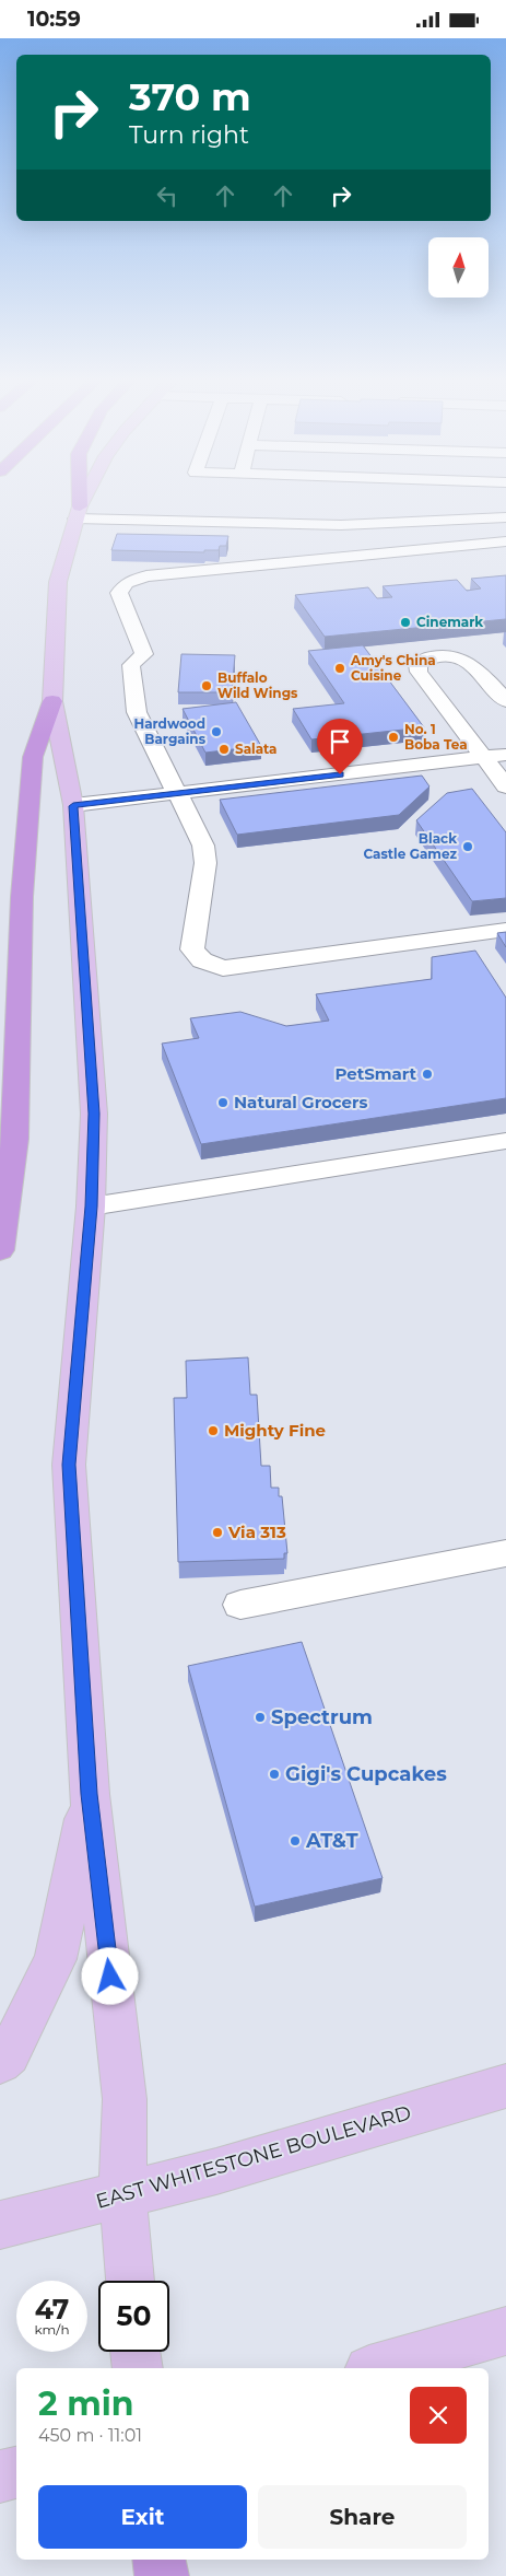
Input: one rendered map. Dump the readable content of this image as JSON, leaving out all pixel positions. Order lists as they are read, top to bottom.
{
  "streets": {
    "main road": ["EAST WHITESTONE BOULEVARD"]
  },
  "places": [
    "Cinemark",
    "Amy's China Cuisine",
    "Buffalo Wild Wings",
    "Hardwood Bargains",
    "No. 1 Boba Tea",
    "Salata",
    "Black Castle Gamez",
    "PetSmart",
    "Natural Grocers",
    "Mighty Fine",
    "Via 313",
    "Spectrum",
    "Gigi's Cupcakes",
    "AT&T"
  ],
  "north": "top",
  "page": {
    "status": "10:59",
    "turn": ["370 m", "Turn right"],
    "speed": "47 km/h",
    "limit": "50",
    "heading": ["2 min", "450 m · 11:01"],
    "buttons": ["Exit", "Share"]
  }
}
